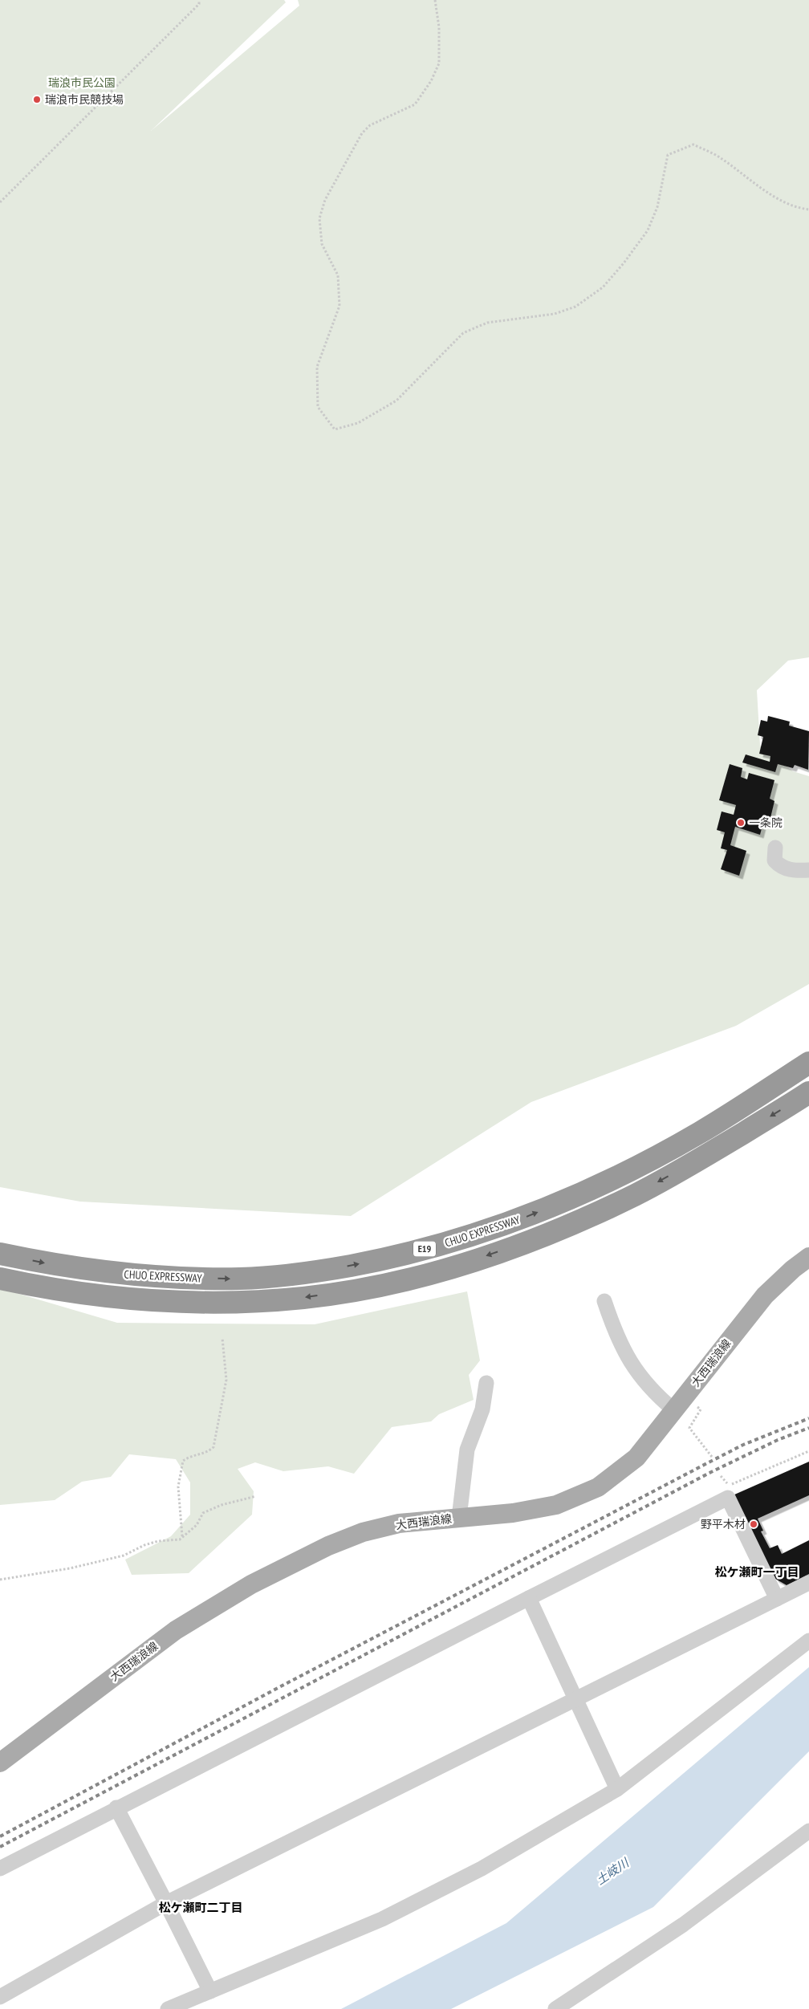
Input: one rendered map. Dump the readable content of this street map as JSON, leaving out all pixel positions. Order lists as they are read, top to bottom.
{
  "streets": {
    "highway": ["CHUO EXPRESSWAY", "E19"],
    "main road": ["大西瑞浪線"]
  },
  "districts": ["松ケ瀬町一丁目", "松ケ瀬町二丁目"],
  "water": ["土岐川"],
  "parks": ["瑞浪市民公園"],
  "places": ["瑞浪市民競技場", "一条院", "野平木材"]
}
